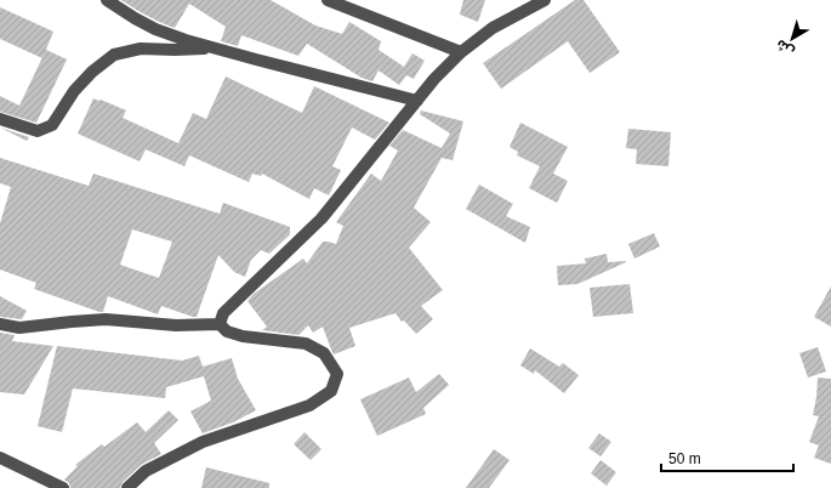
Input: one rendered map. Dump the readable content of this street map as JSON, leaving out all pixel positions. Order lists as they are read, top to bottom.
{
  "scale_bar": "50 m",
  "north": "bottom left"
}
